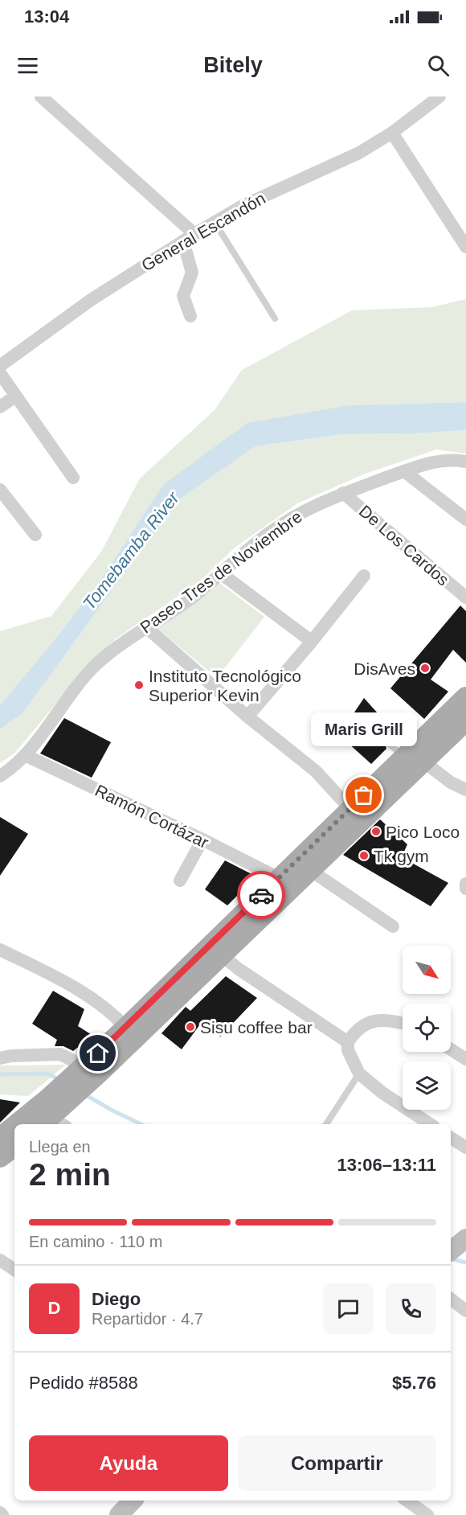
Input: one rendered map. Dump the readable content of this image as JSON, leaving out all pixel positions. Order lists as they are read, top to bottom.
{
  "streets": {
    "street": [
      "General Escandón",
      "De Los Cardos",
      "Paseo Tres de Noviembre",
      "Ramón Cortázar"
    ]
  },
  "crossings": [
    ["De Los Cardos", "Paseo Tres de Noviembre"],
    ["Paseo Tres de Noviembre", "Ramón Cortázar"]
  ],
  "water": ["Tomebamba River"],
  "places": [
    "DisAves",
    "Instituto Tecnológico Superior Kevin",
    "Maris Grill",
    "Pico Loco",
    "Tk gym",
    "Sisu coffee bar"
  ],
  "north": "bottom right",
  "page": {
    "status": "13:04",
    "header": "Bitely",
    "bubble": "Maris Grill",
    "heading": ["2 min", "Llega en", "13:06–13:11"],
    "panel": [
      "Diego",
      "Repartidor · 4.7",
      "Pedido #8588",
      "$5.76"
    ],
    "bar": "En camino · 110 m",
    "round": "D",
    "buttons": ["Ayuda", "Compartir"]
  }
}
